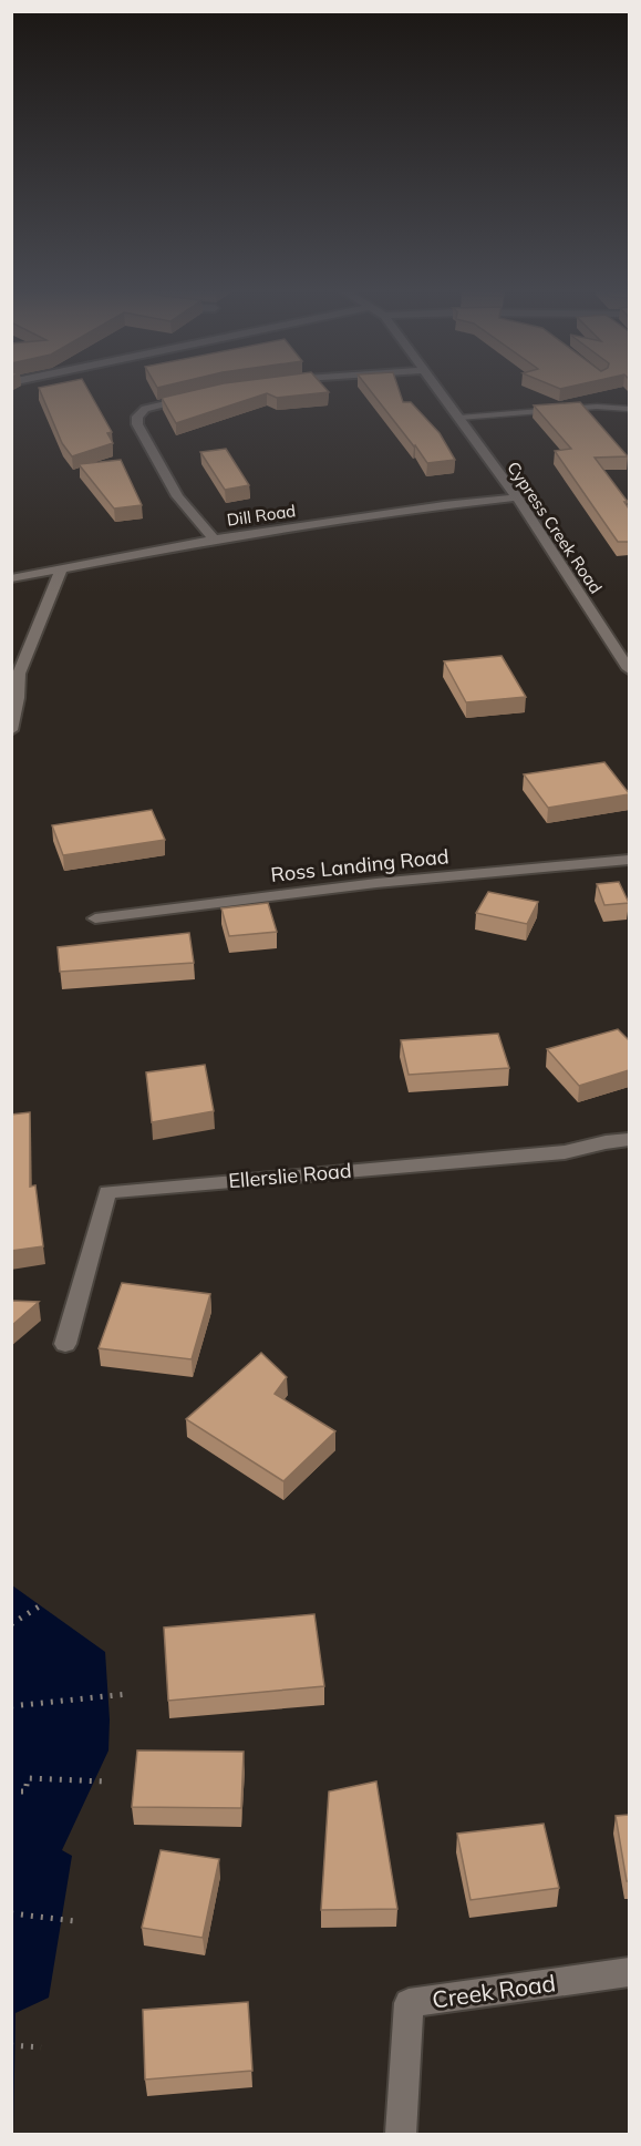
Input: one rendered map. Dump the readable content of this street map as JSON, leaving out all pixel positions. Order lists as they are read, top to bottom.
{
  "streets": {
    "street": [
      "Dill Road",
      "Cypress Creek Road",
      "Ross Landing Road",
      "Ellerslie Road",
      "Creek Road"
    ]
  },
  "crossings": [
    ["Dill Road", "Cypress Creek Road"]
  ]
}
